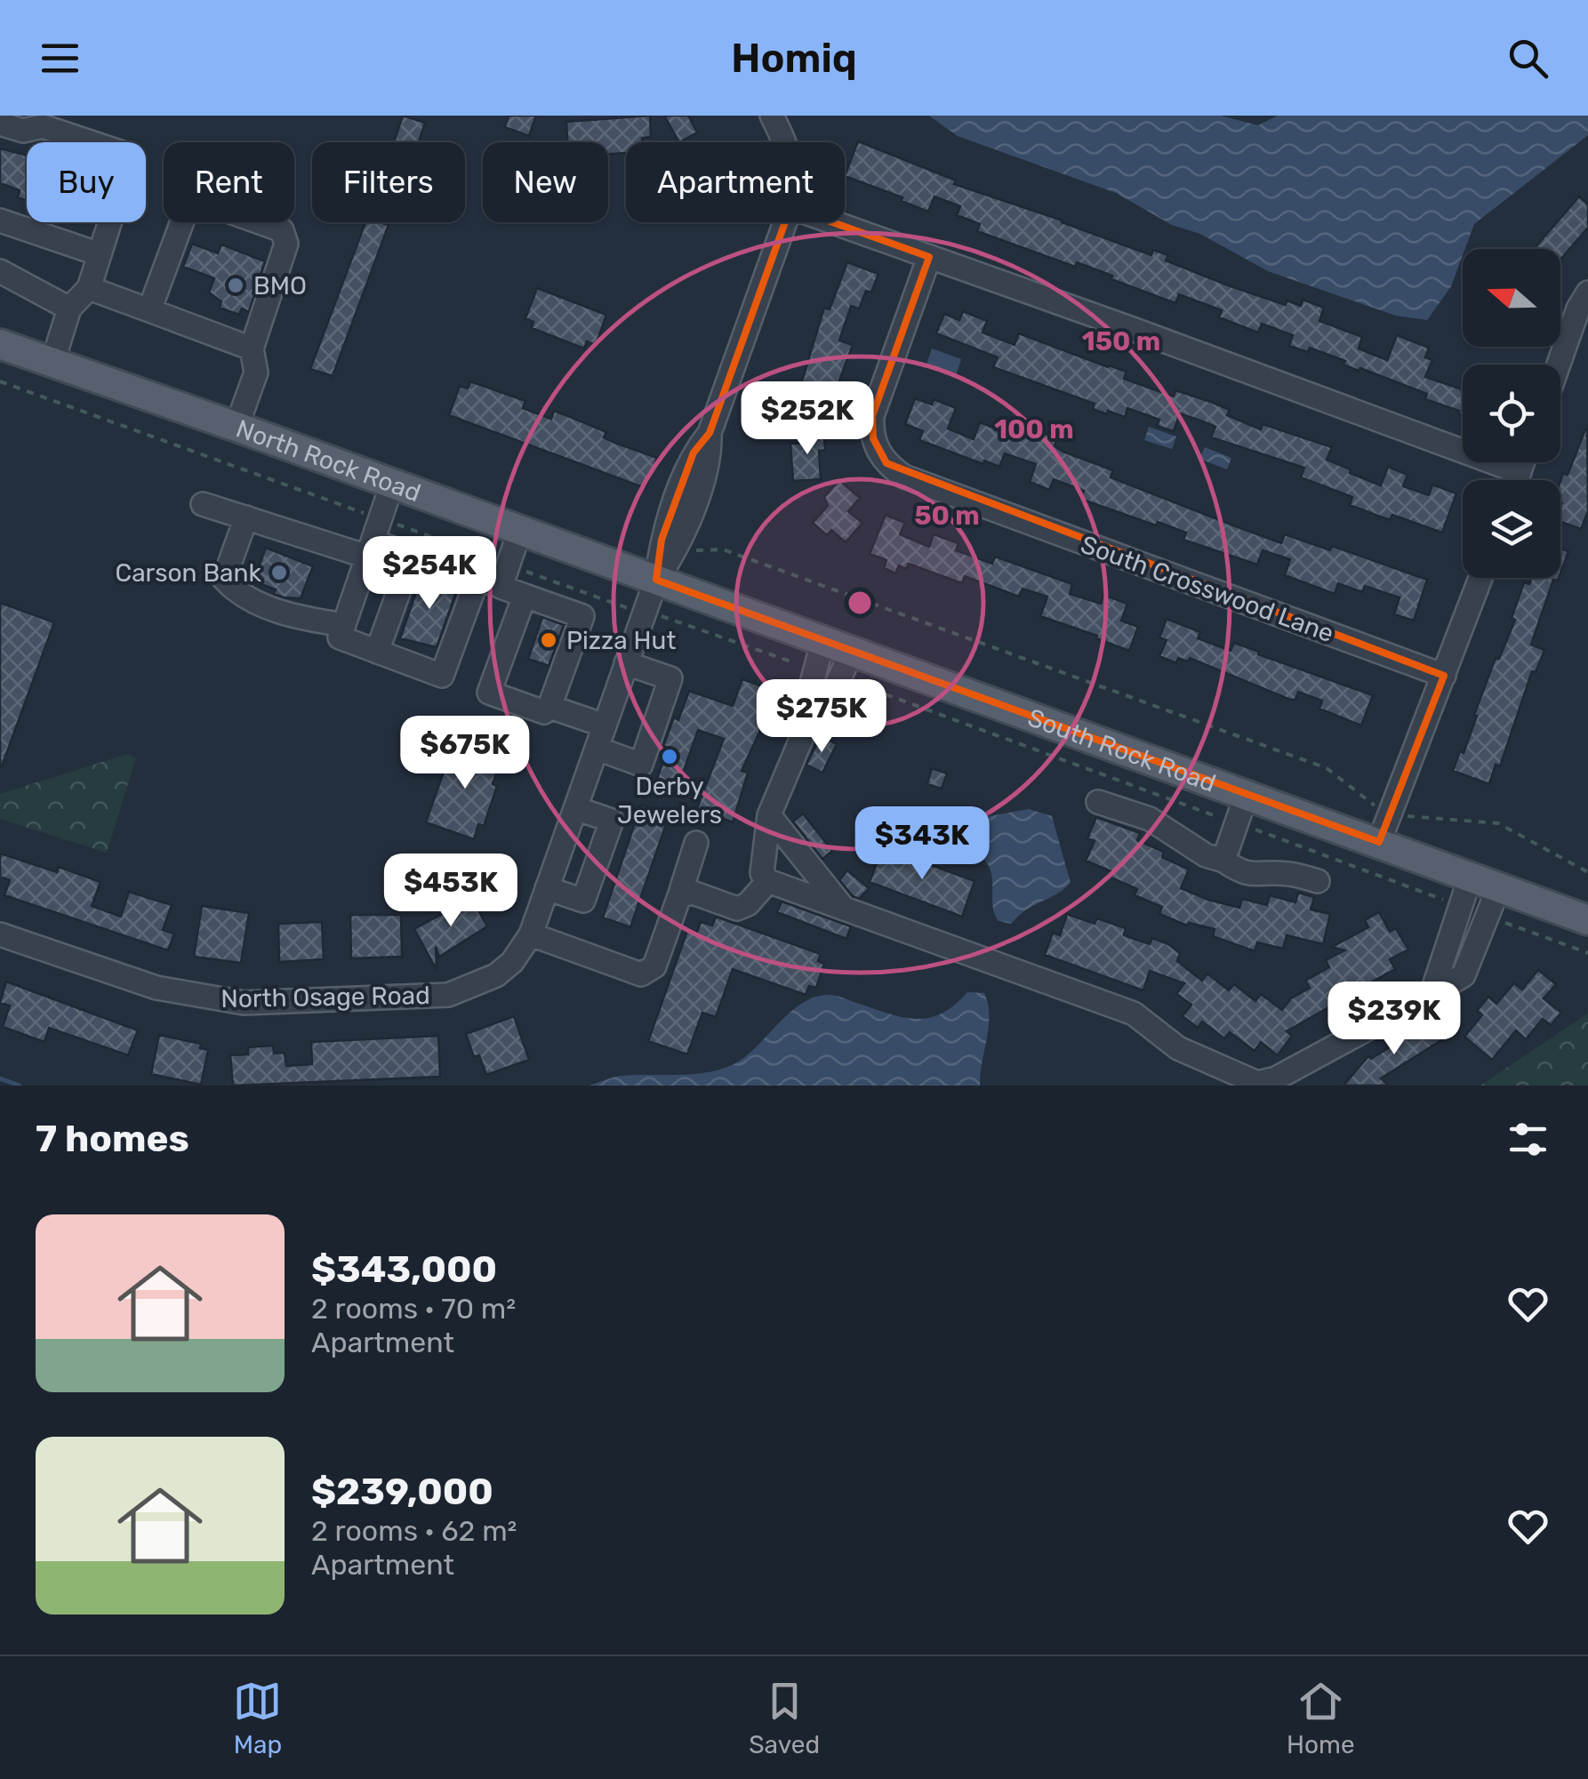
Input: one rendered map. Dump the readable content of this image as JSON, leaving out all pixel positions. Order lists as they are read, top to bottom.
{
  "streets": {
    "main road": ["North Rock Road", "South Rock Road"],
    "street": ["South Crosswood Lane", "North Osage Road"]
  },
  "crossings": [
    ["North Rock Road", "South Rock Road"]
  ],
  "places": [
    "BMO",
    "Carson Bank",
    "Pizza Hut",
    "Derby Jewelers"
  ],
  "north": "left",
  "page": {
    "header": "Homiq",
    "chip": [
      "Buy",
      "Rent",
      "Filters",
      "New",
      "Apartment"
    ],
    "price": [
      "$252K",
      "$254K",
      "$275K",
      "$675K",
      "$343K",
      "$453K",
      "$239K"
    ],
    "heading": "7 homes",
    "list": [
      {
        "name": "$343,000",
        "note": "2 rooms · 70 m² · Apartment"
      },
      {
        "name": "$239,000",
        "note": "2 rooms · 62 m² · Apartment"
      }
    ],
    "tabs": ["Map", "Saved", "Home"]
  },
  "rings": ["150 m", "100 m", "50 m"]
}
